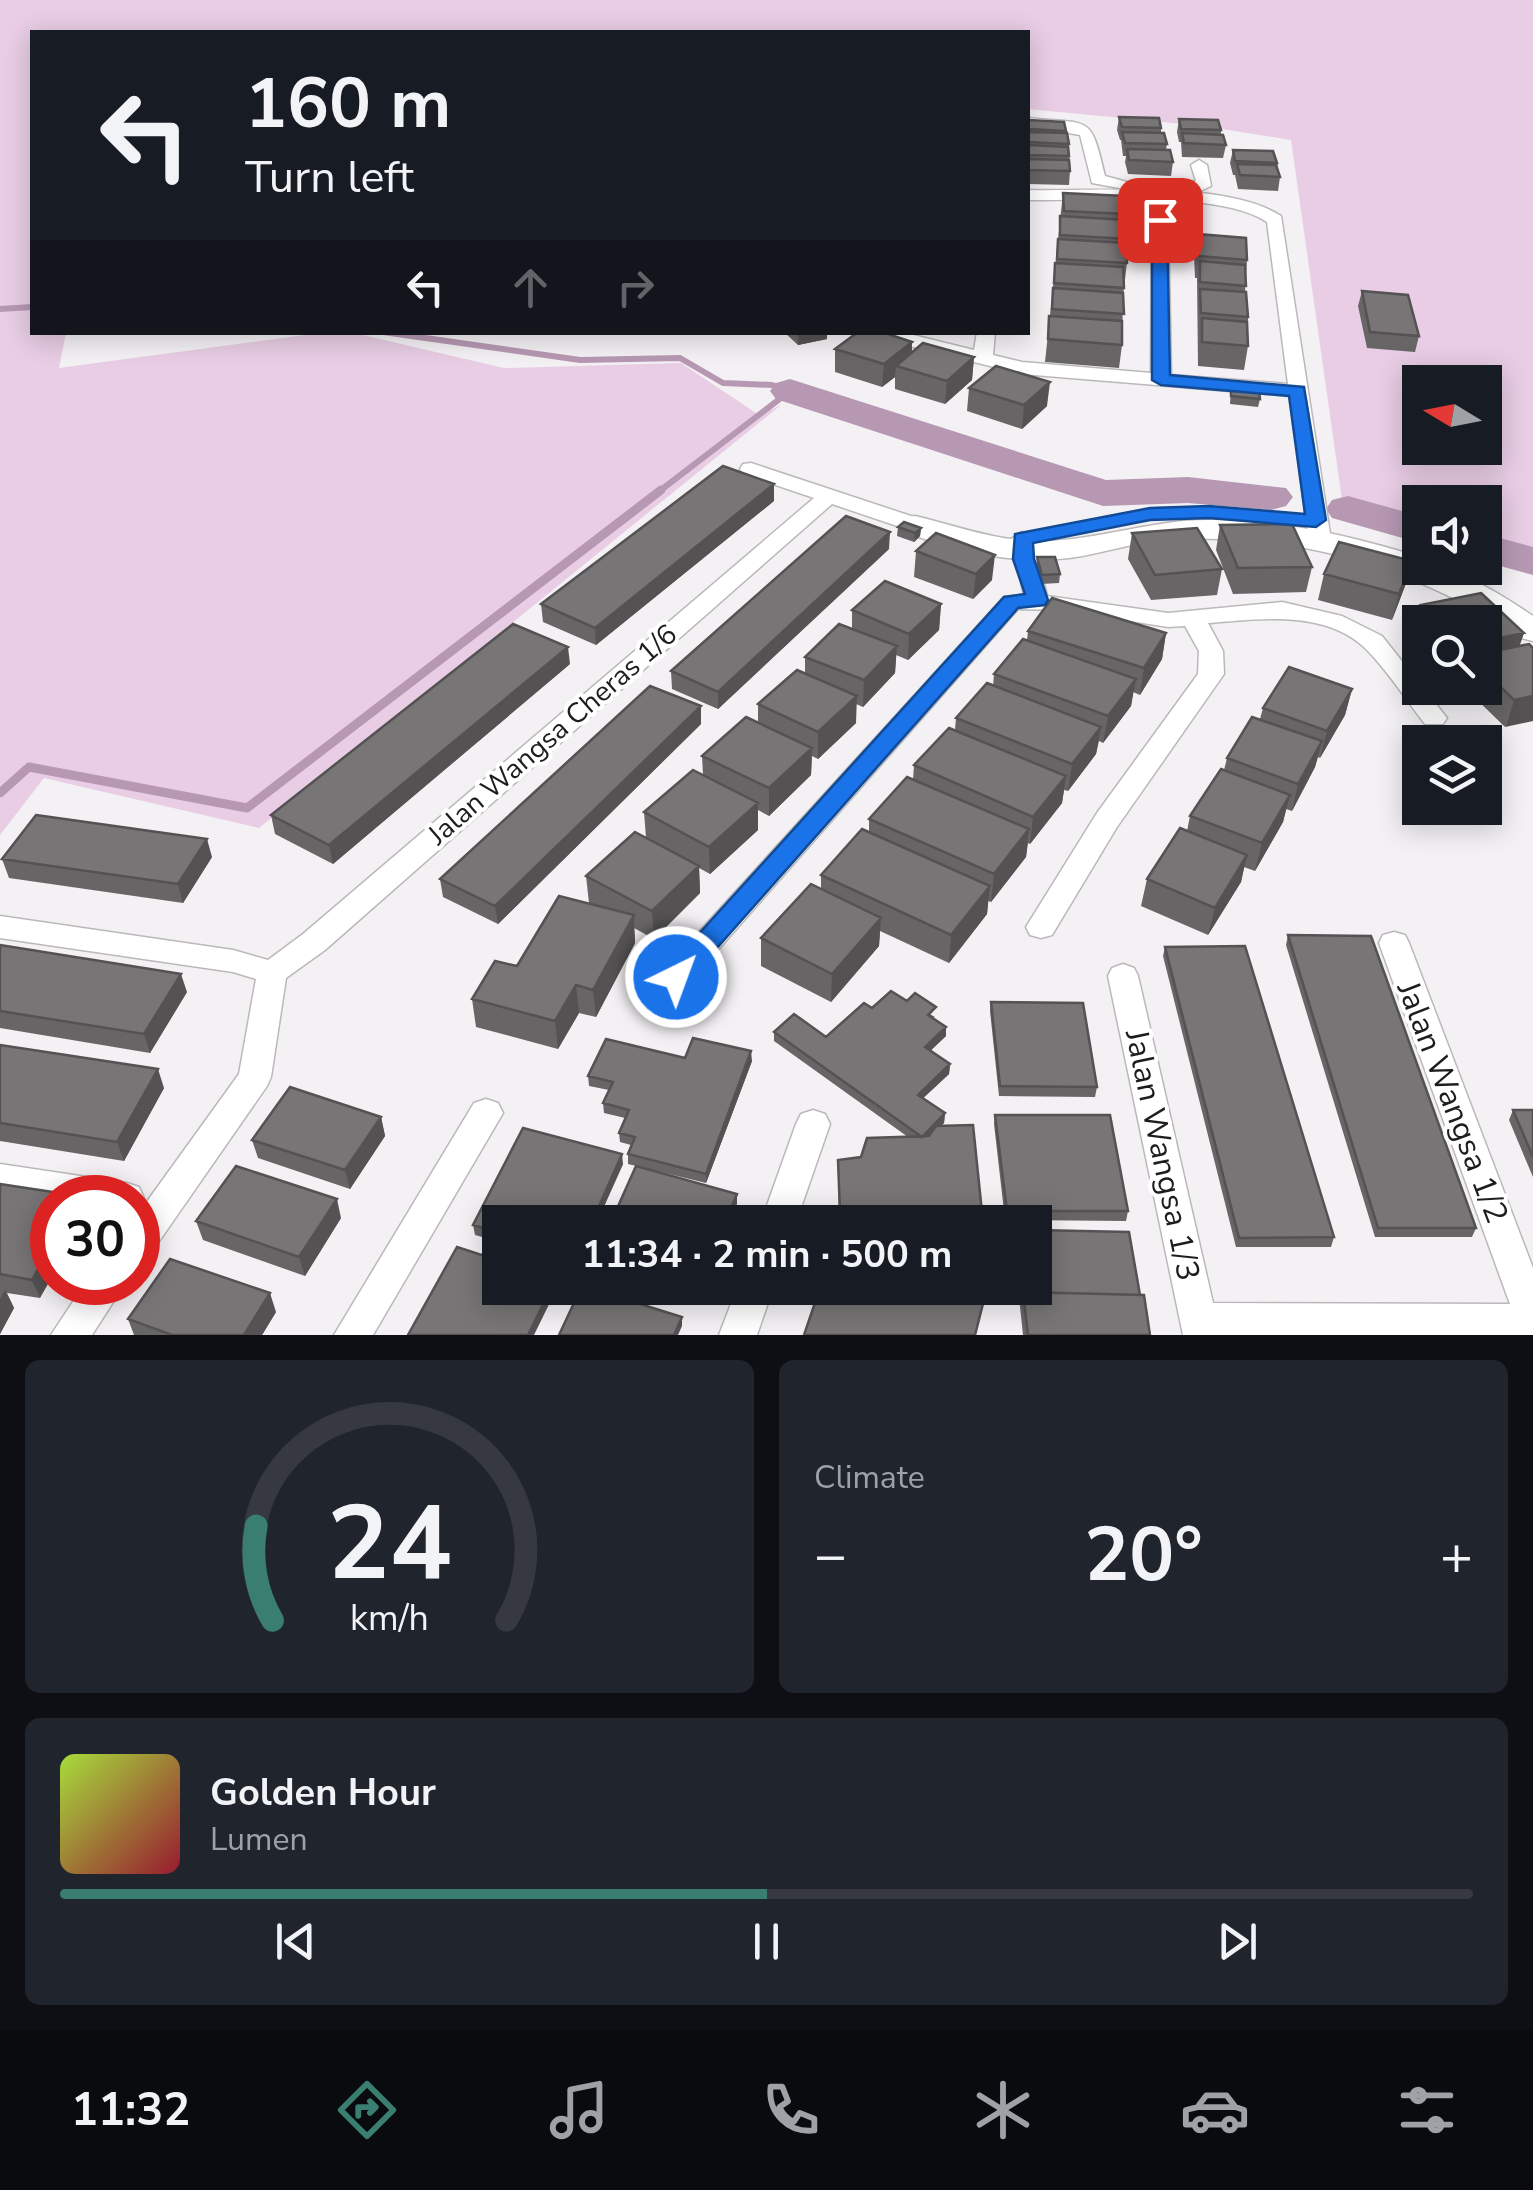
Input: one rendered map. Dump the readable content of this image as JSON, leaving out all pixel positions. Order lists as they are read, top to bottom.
{
  "streets": {
    "street": ["Jalan Wangsa Cheras 1/6", "Jalan Wangsa 1/2", "Jalan Wangsa 1/3"]
  },
  "north": "left",
  "page": {
    "turn": ["160 m", "Turn left"],
    "limit": "30",
    "trip": "11:34 · 2 min · 500 m",
    "tile": "Climate",
    "heat": ["−", "20°", "+"],
    "song": ["Golden Hour", "Lumen"],
    "tabs": "11:32",
    "gauge": ["24", "km/h"]
  }
}
